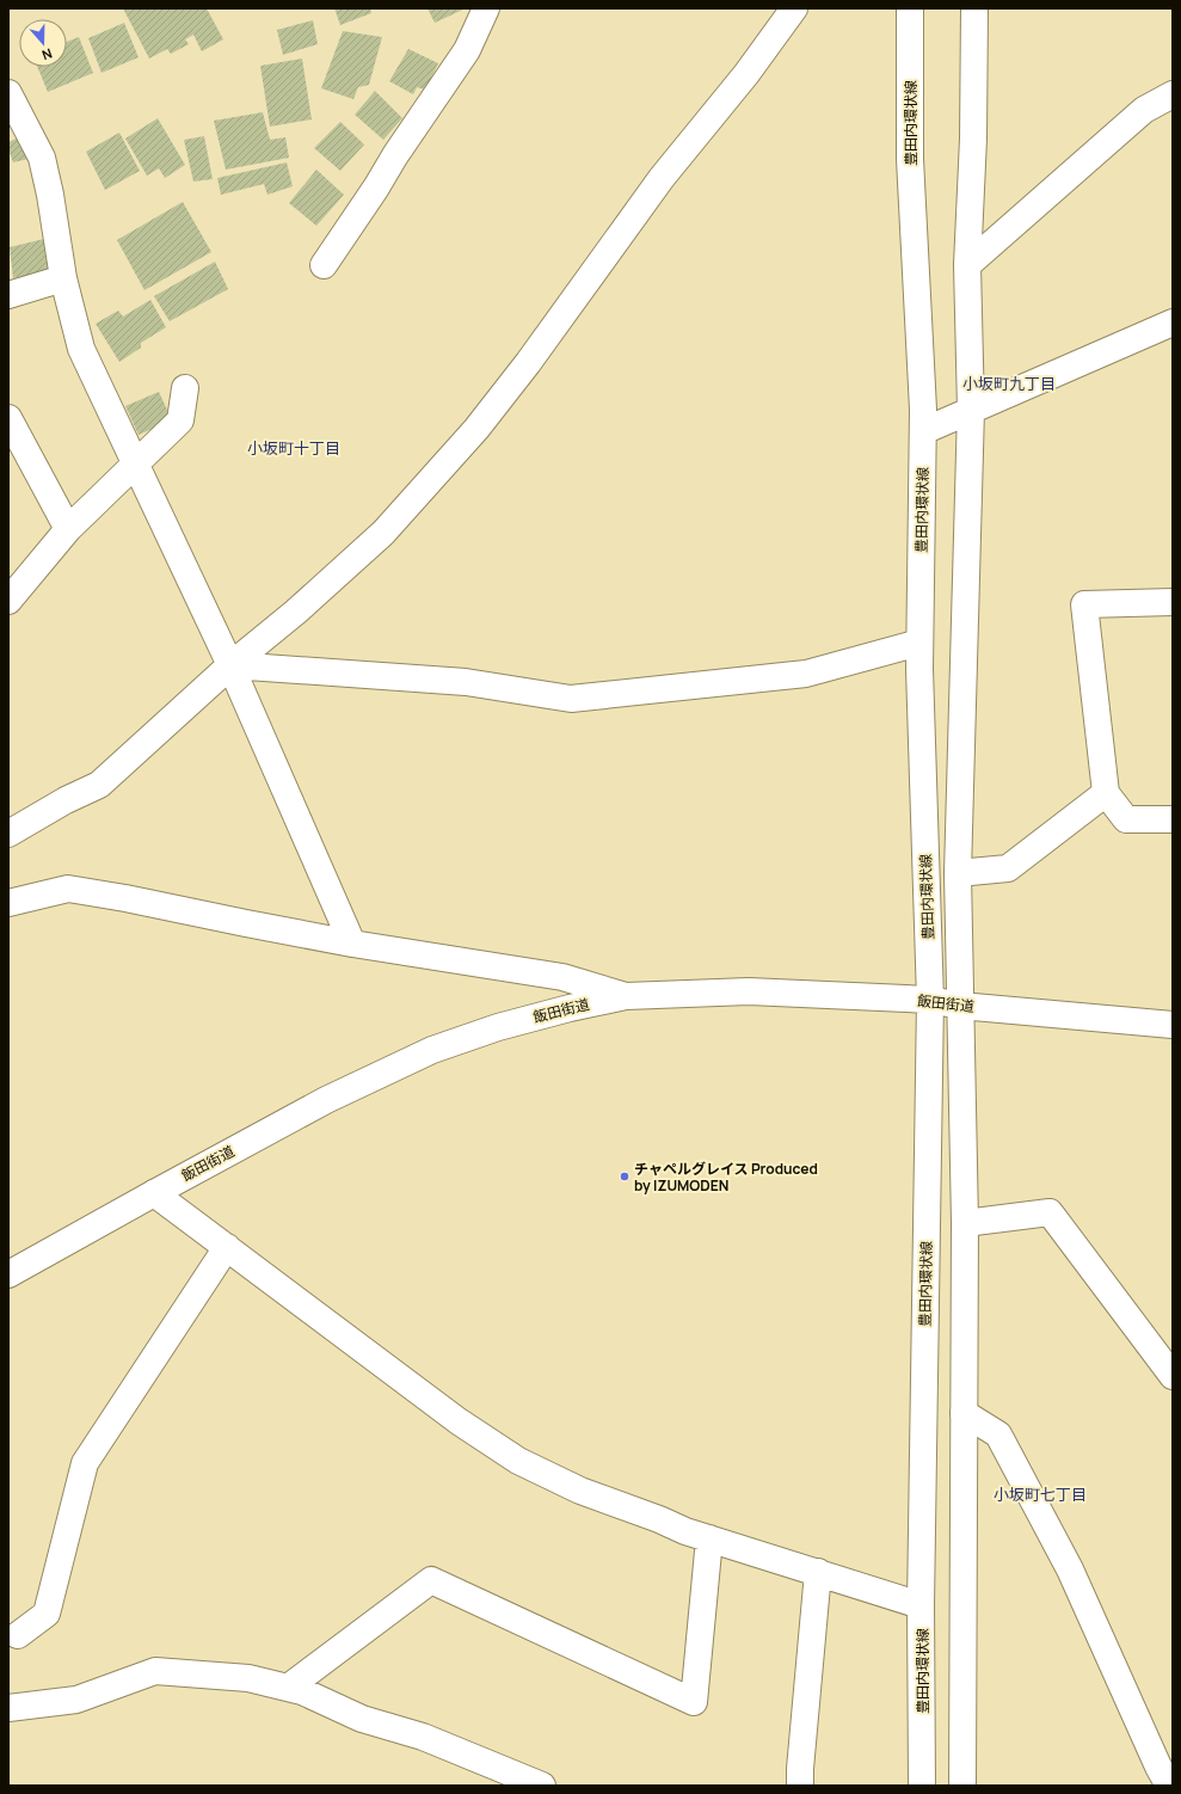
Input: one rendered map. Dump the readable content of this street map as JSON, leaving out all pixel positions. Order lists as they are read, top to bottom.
{
  "streets": {
    "street": ["豊田内環状線", "飯田街道"]
  },
  "crossings": [
    ["豊田内環状線", "飯田街道"]
  ],
  "districts": ["小坂町九丁目", "小坂町十丁目", "小坂町七丁目"],
  "places": ["チャペルグレイス Produced by IZUMODEN"],
  "north": "bottom"
}
